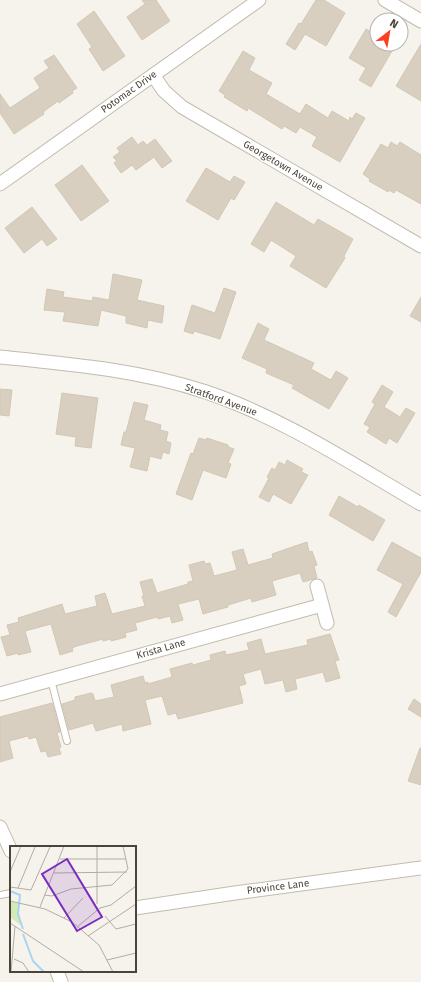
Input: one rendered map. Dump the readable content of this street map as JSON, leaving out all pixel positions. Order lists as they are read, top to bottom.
{
  "streets": {
    "street": [
      "Potomac Drive",
      "Georgetown Avenue",
      "Stratford Avenue",
      "Krista Lane",
      "Province Lane"
    ]
  },
  "crossings": [
    ["Potomac Drive", "Georgetown Avenue"]
  ],
  "north": "top right"
}
